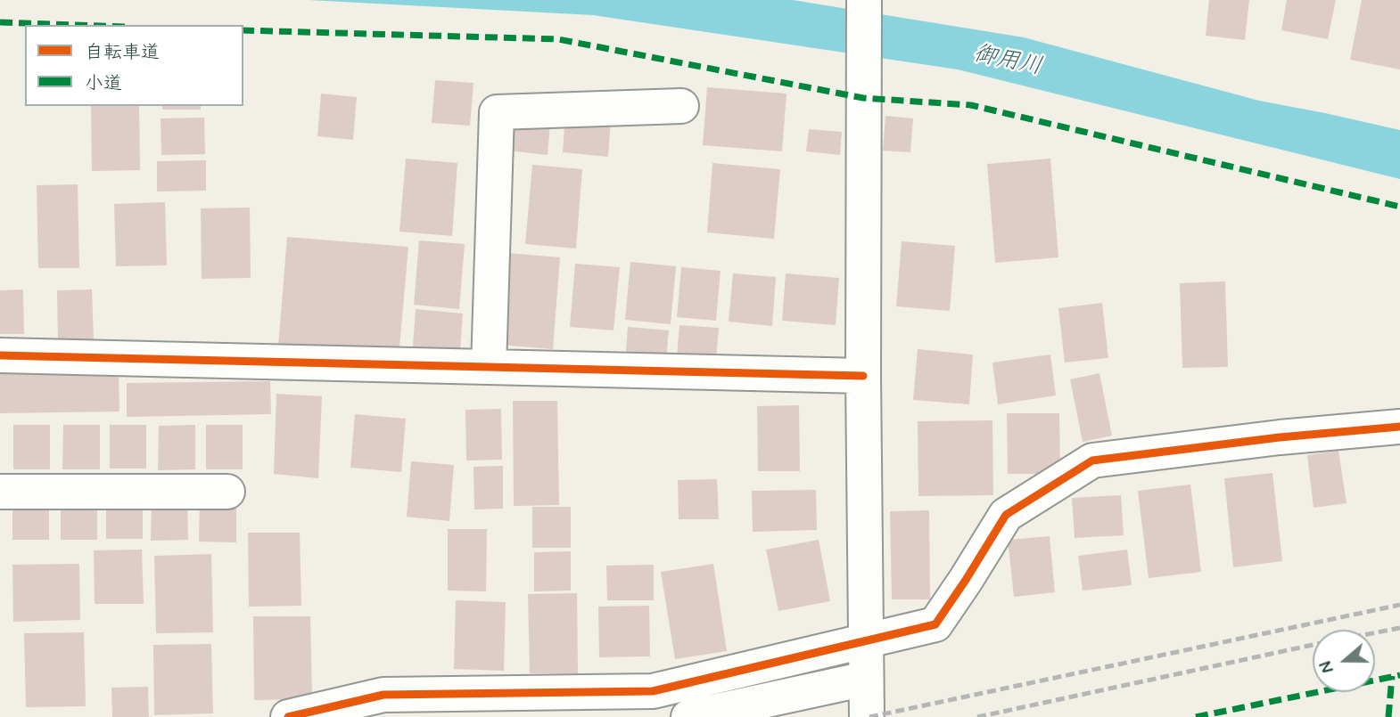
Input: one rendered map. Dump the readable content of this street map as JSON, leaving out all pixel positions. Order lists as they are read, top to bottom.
{
  "water": ["御用川"],
  "legend": ["自転車道", "小道"],
  "north": "left"
}
